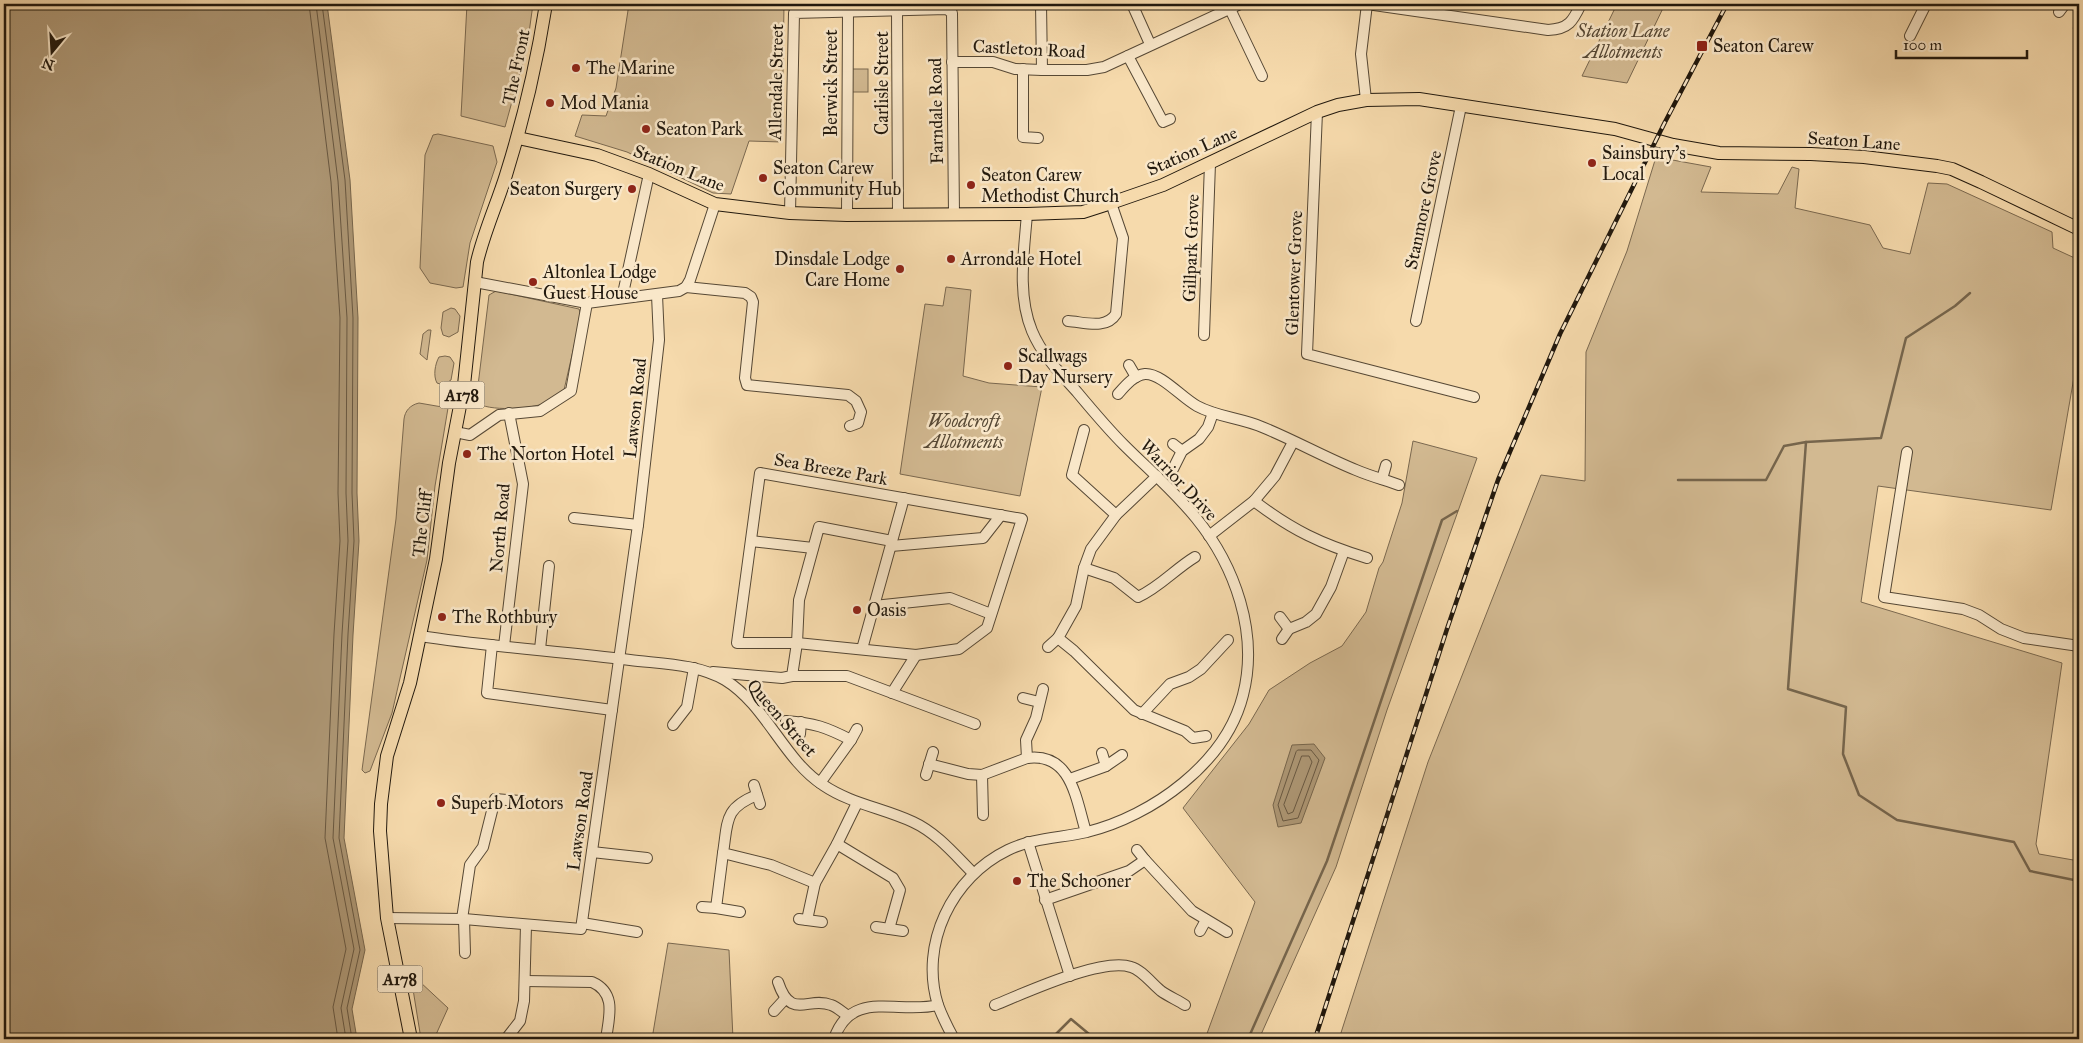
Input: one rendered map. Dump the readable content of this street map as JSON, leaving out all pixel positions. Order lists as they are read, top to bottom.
{
  "streets": {
    "main road": [
      "The Front",
      "Seaton Lane",
      "Station Lane",
      "A178",
      "The Cliff"
    ],
    "street": [
      "Castleton Road",
      "Allendale Street",
      "Berwick Street",
      "Carlisle Street",
      "Farndale Road",
      "Stanmore Grove",
      "Gillpark Grove",
      "Glentower Grove",
      "Lawson Road",
      "Sea Breeze Park",
      "Warrior Drive",
      "North Road",
      "Queen Street"
    ]
  },
  "crossings": [
    ["Castleton Road", "Farndale Road"],
    ["The Front", "Station Lane"],
    ["The Front", "The Cliff"],
    ["Allendale Street", "Berwick Street"],
    ["Allendale Street", "Station Lane"],
    ["Berwick Street", "Station Lane"],
    ["Carlisle Street", "Farndale Road"],
    ["Carlisle Street", "Station Lane"],
    ["Farndale Road", "Station Lane"],
    ["Seaton Lane", "Station Lane"],
    ["Station Lane", "Stanmore Grove"],
    ["Station Lane", "Gillpark Grove"],
    ["Station Lane", "Glentower Grove"],
    ["Station Lane", "Warrior Drive"],
    ["Station Lane", "The Cliff"],
    ["A178", "The Cliff"],
    ["Lawson Road", "Queen Street"],
    ["Warrior Drive", "Queen Street"],
    ["The Cliff", "Queen Street"],
    ["North Road", "Queen Street"]
  ],
  "parks": ["Station Lane Allotments", "Woodcroft Allotments"],
  "places": {
    "transit": ["Seaton Carew"],
    "other": [
      "The Marine",
      "Mod Mania",
      "Seaton Park",
      "Sainsbury's Local",
      "Seaton Carew Community Hub",
      "Seaton Carew Methodist Church",
      "Seaton Surgery",
      "Arrondale Hotel",
      "Dinsdale Lodge Care Home",
      "Altonlea Lodge Guest House",
      "Scallwags Day Nursery",
      "The Norton Hotel",
      "Oasis",
      "The Rothbury",
      "Superb Motors",
      "The Schooner"
    ]
  },
  "scale_bar": "100 m",
  "north": "bottom"
}
